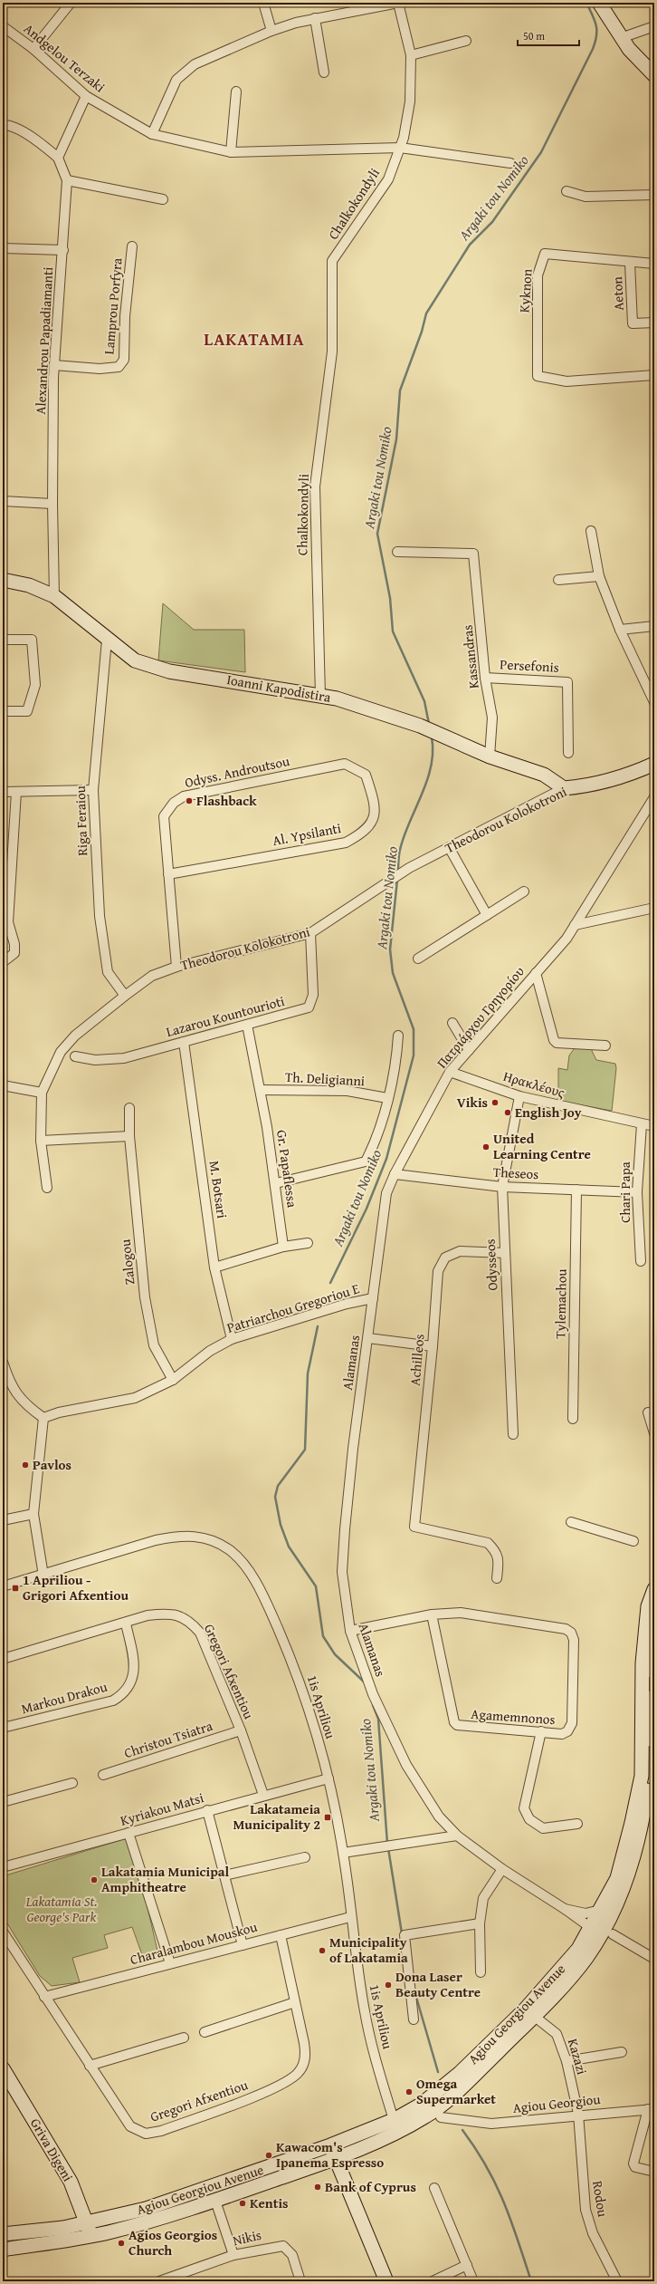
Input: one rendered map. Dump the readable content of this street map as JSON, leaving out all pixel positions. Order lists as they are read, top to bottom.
{
  "streets": {
    "main road": [
      "Ioanni Kapodistira",
      "Theodorou Kolokotroni",
      "Agiou Georgiou Avenue",
      "Griva Digeni"
    ],
    "street": [
      "Andgelou Terzaki",
      "Chalkokondyli",
      "Kyknon",
      "Aeton",
      "Lamprou Porfyra",
      "Alexandrou Papadiamanti",
      "Kassandras",
      "Persefonis",
      "Odyss. Androutsou",
      "Riga Feraiou",
      "Al. Ypsilanti",
      "Lazarou Kountourioti",
      "Πατριάρχου Γρηγορίου",
      "Th. Deligianni",
      "Ηρακλέους",
      "Gr. Papaflessa",
      "Theseos",
      "M. Botsari",
      "Chari Papa",
      "Zalogou",
      "Odysseos",
      "Tylemachou",
      "Patriarchou Gregoriou E",
      "Achilleos",
      "Alamanas",
      "Gregori Afxentiou",
      "Markou Drakou",
      "1is Apriliou",
      "Agamemnonos",
      "Christou Tsiatra",
      "Kyriakou Matsi",
      "Charalambou Mouskou",
      "Kazazi",
      "Agiou Georgiou",
      "Rodou",
      "Nikis"
    ]
  },
  "crossings": [
    ["Andgelou Terzaki", "Chalkokondyli"],
    ["Chalkokondyli", "Ioanni Kapodistira"],
    ["Kyknon", "Aeton"],
    ["Lamprou Porfyra", "Alexandrou Papadiamanti"],
    ["Alexandrou Papadiamanti", "Ioanni Kapodistira"],
    ["Kassandras", "Persefonis"],
    ["Kassandras", "Ioanni Kapodistira"],
    ["Ioanni Kapodistira", "Theodorou Kolokotroni"],
    ["Ioanni Kapodistira", "Riga Feraiou"],
    ["Odyss. Androutsou", "Theodorou Kolokotroni"],
    ["Odyss. Androutsou", "Al. Ypsilanti"],
    ["Theodorou Kolokotroni", "Riga Feraiou"],
    ["Theodorou Kolokotroni", "Lazarou Kountourioti"],
    ["Lazarou Kountourioti", "Gr. Papaflessa"],
    ["Lazarou Kountourioti", "M. Botsari"],
    ["Πατριάρχου Γρηγορίου", "Ηρακλέους"],
    ["Πατριάρχου Γρηγορίου", "Theseos"],
    ["Πατριάρχου Γρηγορίου", "Patriarchou Gregoriou E"],
    ["Πατριάρχου Γρηγορίου", "Alamanas"],
    ["Th. Deligianni", "Gr. Papaflessa"],
    ["Ηρακλέους", "Chari Papa"],
    ["Ηρακλέους", "Odysseos"],
    ["Theseos", "Chari Papa"],
    ["Theseos", "Odysseos"],
    ["Theseos", "Tylemachou"],
    ["M. Botsari", "Patriarchou Gregoriou E"],
    ["Zalogou", "Patriarchou Gregoriou E"],
    ["Odysseos", "Achilleos"],
    ["Patriarchou Gregoriou E", "Alamanas"],
    ["Alamanas", "Agamemnonos"],
    ["Alamanas", "Agiou Georgiou Avenue"],
    ["Gregori Afxentiou", "Markou Drakou"],
    ["Gregori Afxentiou", "Christou Tsiatra"],
    ["Gregori Afxentiou", "Kyriakou Matsi"],
    ["Gregori Afxentiou", "Charalambou Mouskou"],
    ["1is Apriliou", "Kyriakou Matsi"],
    ["1is Apriliou", "Charalambou Mouskou"],
    ["1is Apriliou", "Agiou Georgiou Avenue"],
    ["Agiou Georgiou Avenue", "Kazazi"],
    ["Agiou Georgiou Avenue", "Griva Digeni"],
    ["Kazazi", "Agiou Georgiou"],
    ["Kazazi", "Rodou"],
    ["Agiou Georgiou", "Rodou"]
  ],
  "districts": ["LAKATAMIA"],
  "water": ["Argaki tou Nomiko"],
  "parks": ["Lakatamia St. George's Park"],
  "places": {
    "other": [
      "Flashback",
      "Vikis",
      "English Joy",
      "United Learning Centre",
      "Pavlos",
      "Lakatamia Municipal Amphitheatre",
      "Municipality of Lakatamia",
      "Dona Laser Beauty Centre",
      "Omega Supermarket",
      "Kawacom's Ipanema Espresso",
      "Bank of Cyprus",
      "Kentis",
      "Agios Georgios Church"
    ],
    "transit": ["1 Apriliou - Grigori Afxentiou", "Lakatameia Municipality 2"]
  },
  "scale_bar": "50 m"
}
